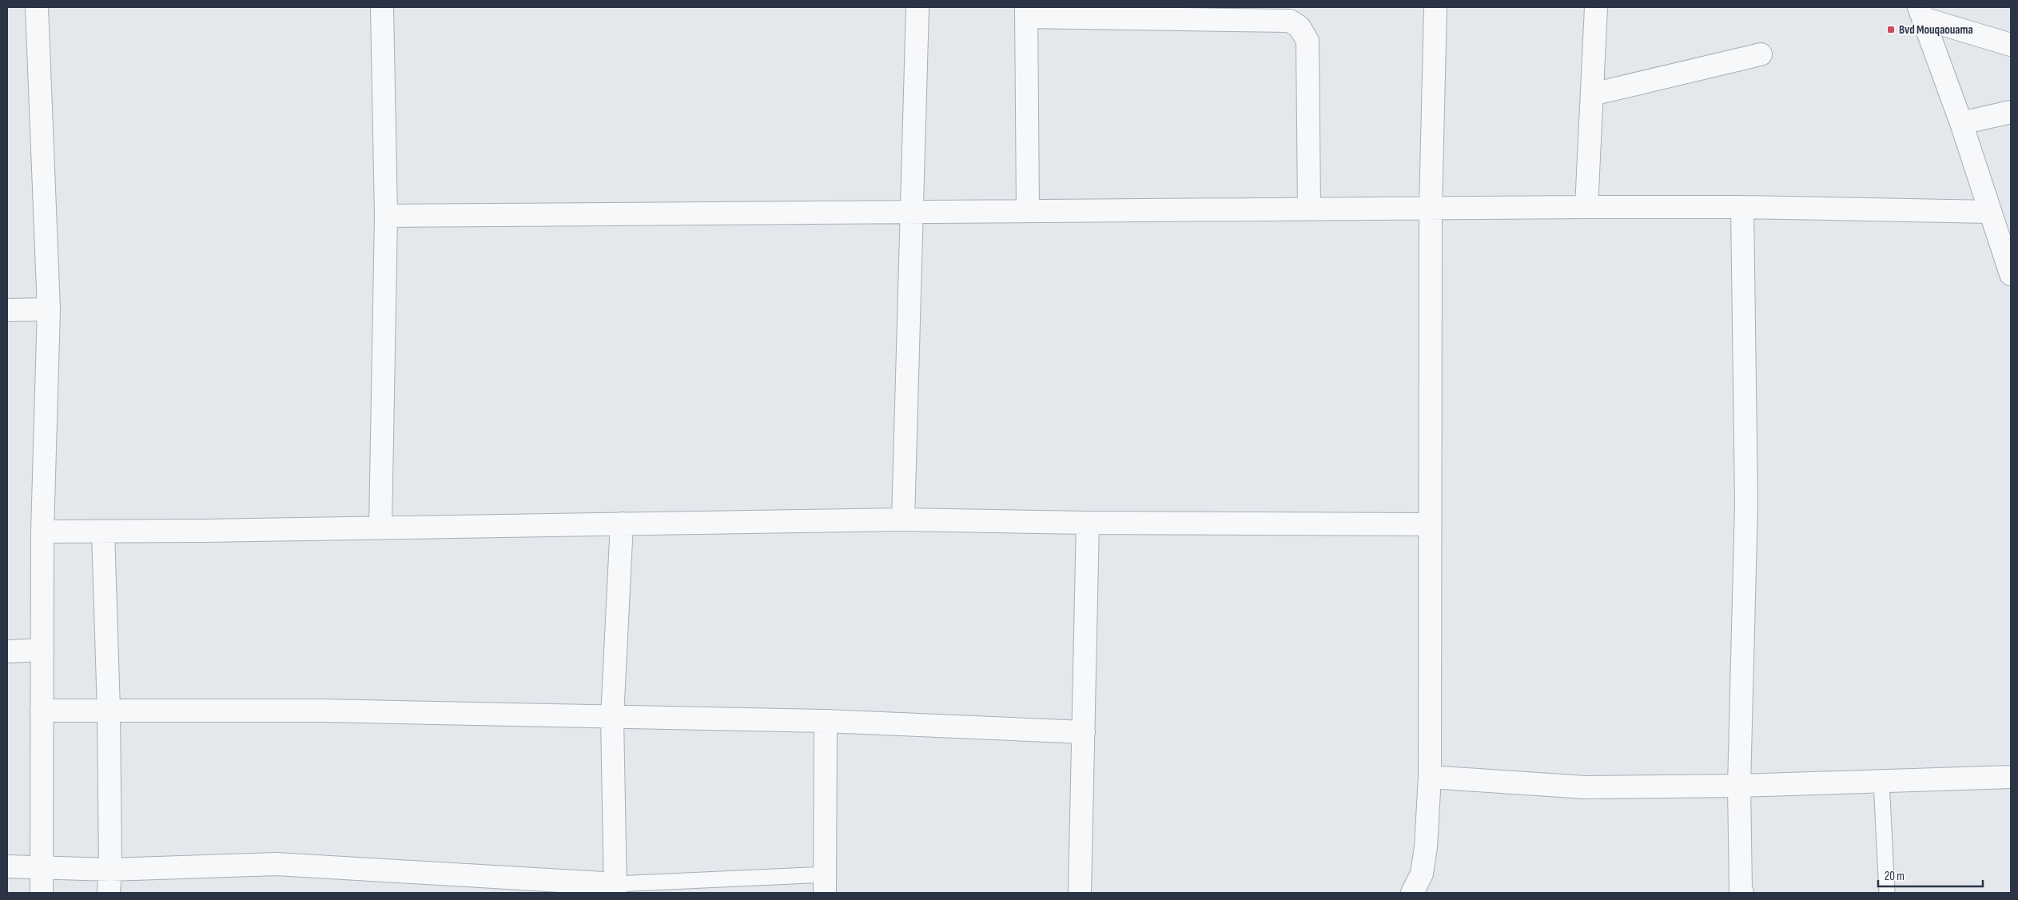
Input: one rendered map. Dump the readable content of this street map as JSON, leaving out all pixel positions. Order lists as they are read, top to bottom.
{
  "places": {
    "transit": ["Bvd Mouqaouama"]
  },
  "scale_bar": "20 m"
}
